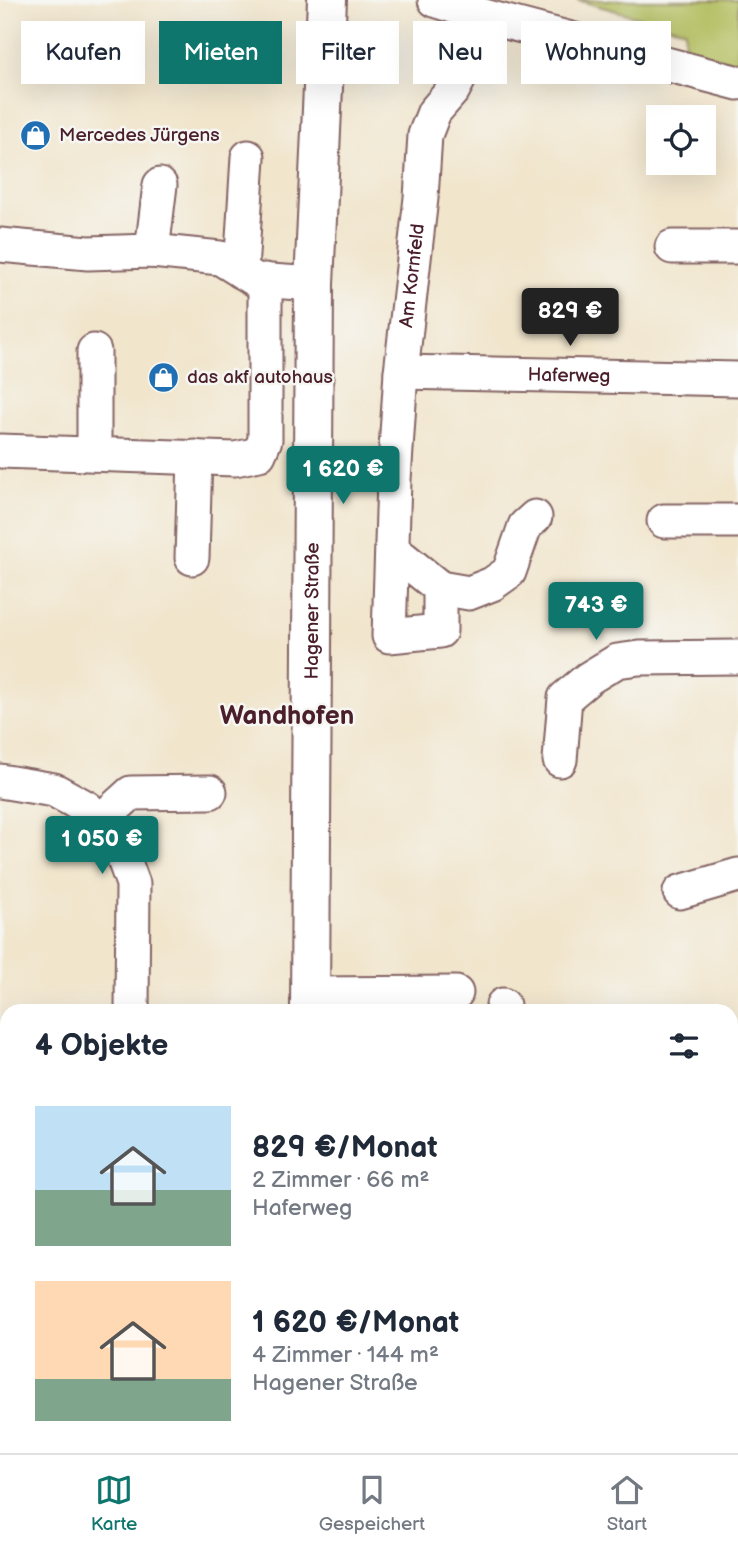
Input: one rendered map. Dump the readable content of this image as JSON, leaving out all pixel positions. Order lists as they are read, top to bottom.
{
  "streets": {
    "main road": ["Hagener Straße"],
    "street": ["Am Kornfeld", "Haferweg"]
  },
  "crossings": [
    ["Am Kornfeld", "Haferweg"]
  ],
  "districts": ["Wandhofen"],
  "places": {
    "shop": ["Mercedes Jürgens", "das akf autohaus"]
  },
  "page": {
    "chip": [
      "Kaufen",
      "Mieten",
      "Filter",
      "Neu",
      "Wohnung"
    ],
    "price": [
      "829 €",
      "1 620 €",
      "743 €",
      "1 050 €"
    ],
    "heading": "4 Objekte",
    "list": [
      {
        "name": "829 €/Monat",
        "note": "2 Zimmer · 66 m² · Haferweg"
      },
      {
        "name": "1 620 €/Monat",
        "note": "4 Zimmer · 144 m² · Hagener Straße"
      }
    ],
    "tabs": ["Karte", "Gespeichert", "Start"]
  }
}
